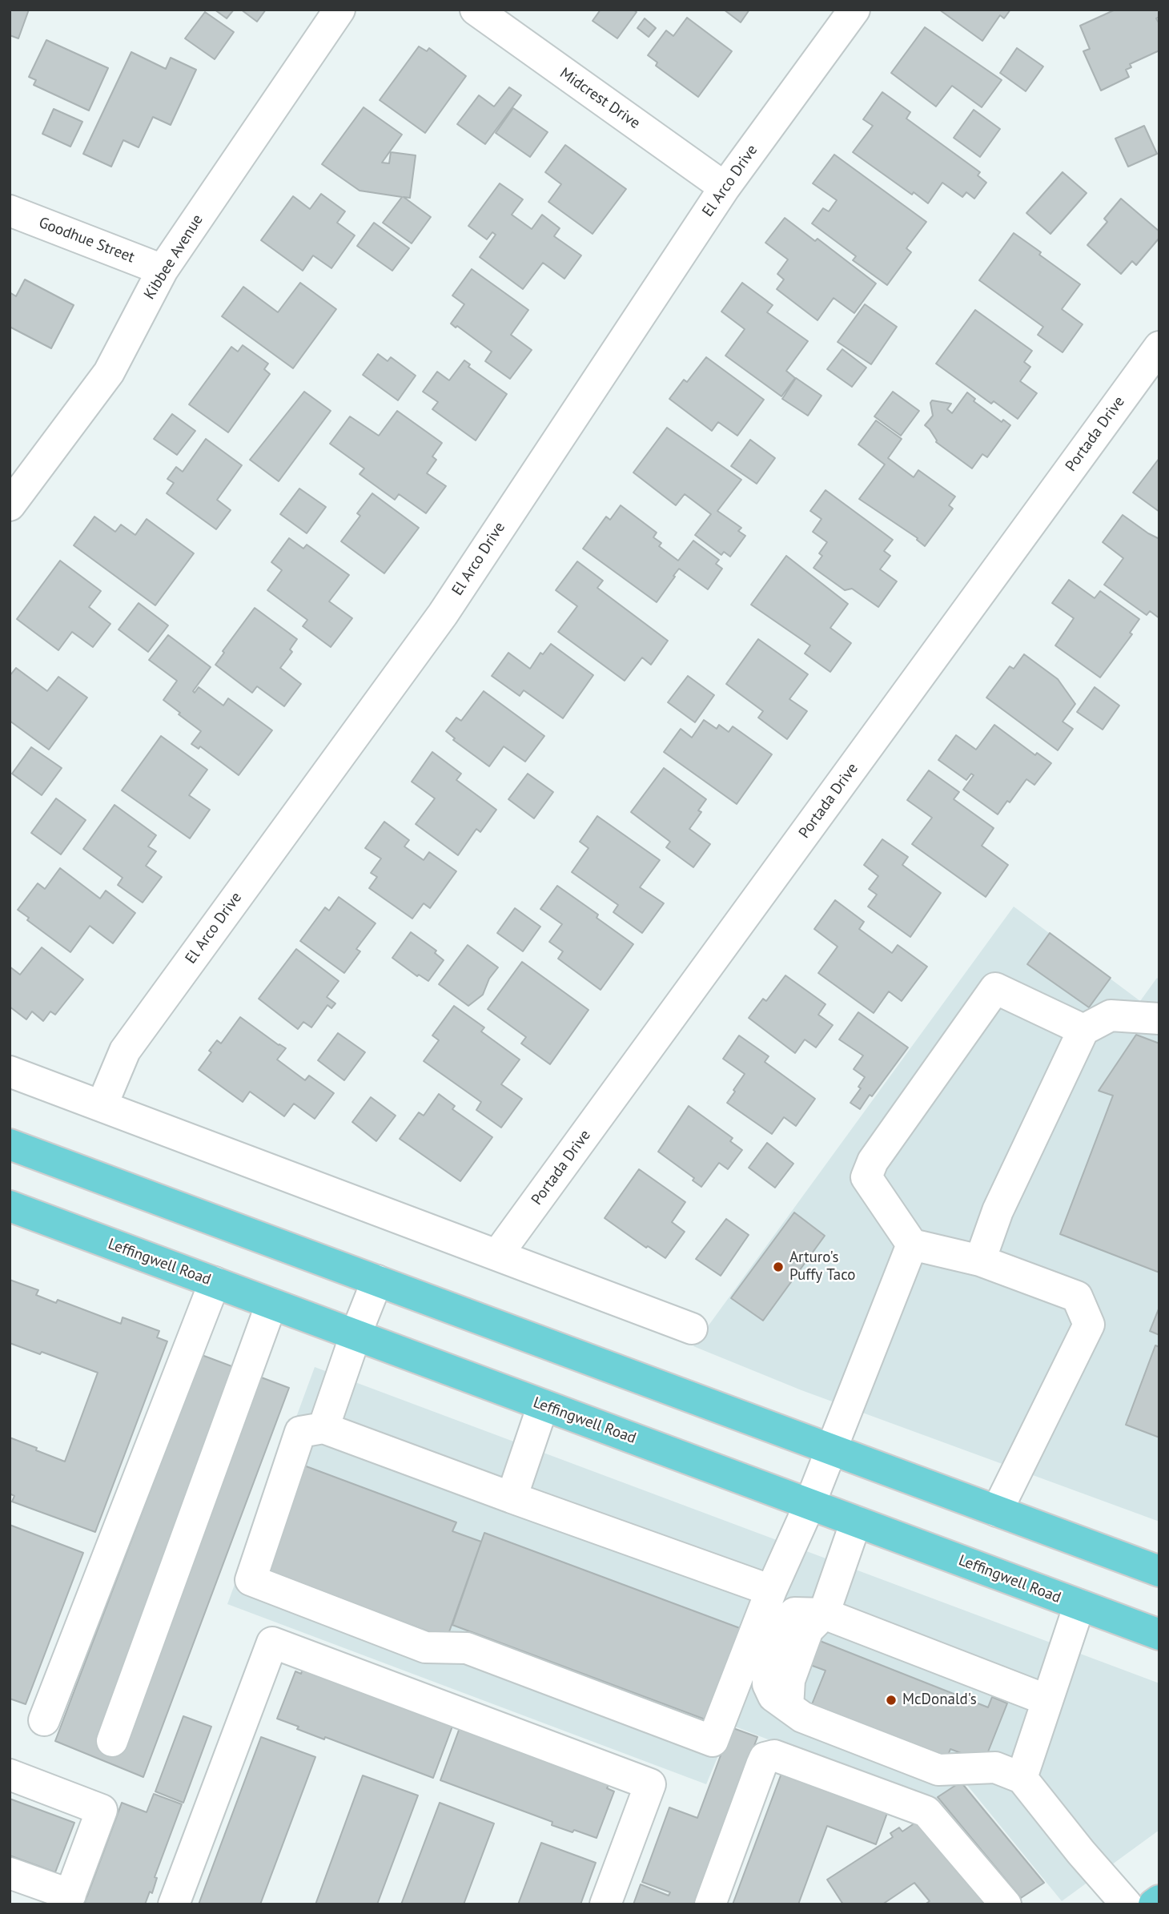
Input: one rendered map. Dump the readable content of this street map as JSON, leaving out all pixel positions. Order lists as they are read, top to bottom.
{
  "streets": {
    "main road": ["Leffingwell Road"],
    "street": [
      "Midcrest Drive",
      "El Arco Drive",
      "Goodhue Street",
      "Kibbee Avenue",
      "Portada Drive"
    ]
  },
  "crossings": [
    ["Midcrest Drive", "El Arco Drive"],
    ["Goodhue Street", "Kibbee Avenue"]
  ],
  "places": ["Arturo's Puffy Taco", "McDonald's"]
}
